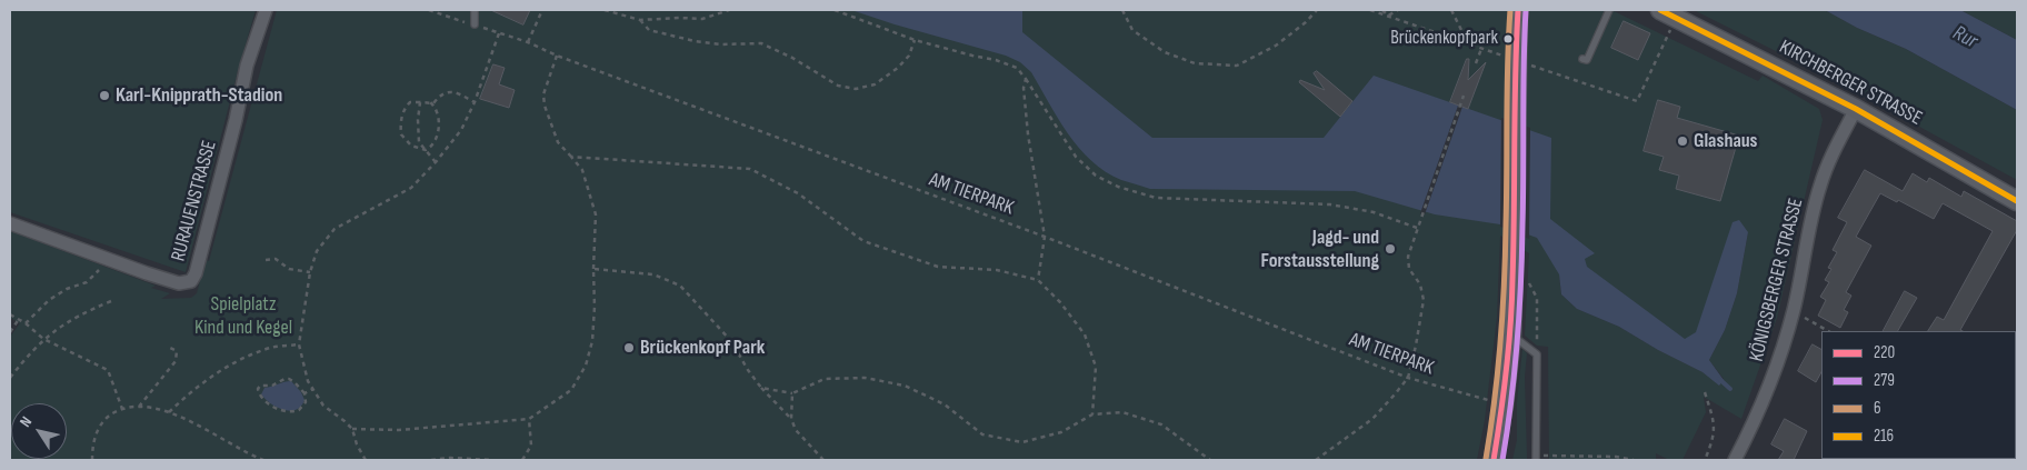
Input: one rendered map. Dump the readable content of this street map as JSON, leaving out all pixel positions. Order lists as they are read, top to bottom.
{
  "streets": {
    "main road": ["KIRCHBERGER STRASSE"],
    "street": ["RURAUENSTRASSE", "KÖNIGSBERGER STRASSE"],
    "path": ["AM TIERPARK"]
  },
  "crossings": [
    ["KIRCHBERGER STRASSE", "KÖNIGSBERGER STRASSE"]
  ],
  "water": ["Rur"],
  "parks": ["Spielplatz Kind und Kegel"],
  "places": [
    "Brückenkopfpark",
    "Karl-Knipprath-Stadion",
    "Glashaus",
    "Jagd- und Forstausstellung",
    "Brückenkopf Park"
  ],
  "lines": [
    "transit line 220",
    "transit line 279",
    "transit line 6",
    "transit line 216"
  ],
  "legend": [
    "220",
    "279",
    "6",
    "216"
  ],
  "north": "top left"
}
